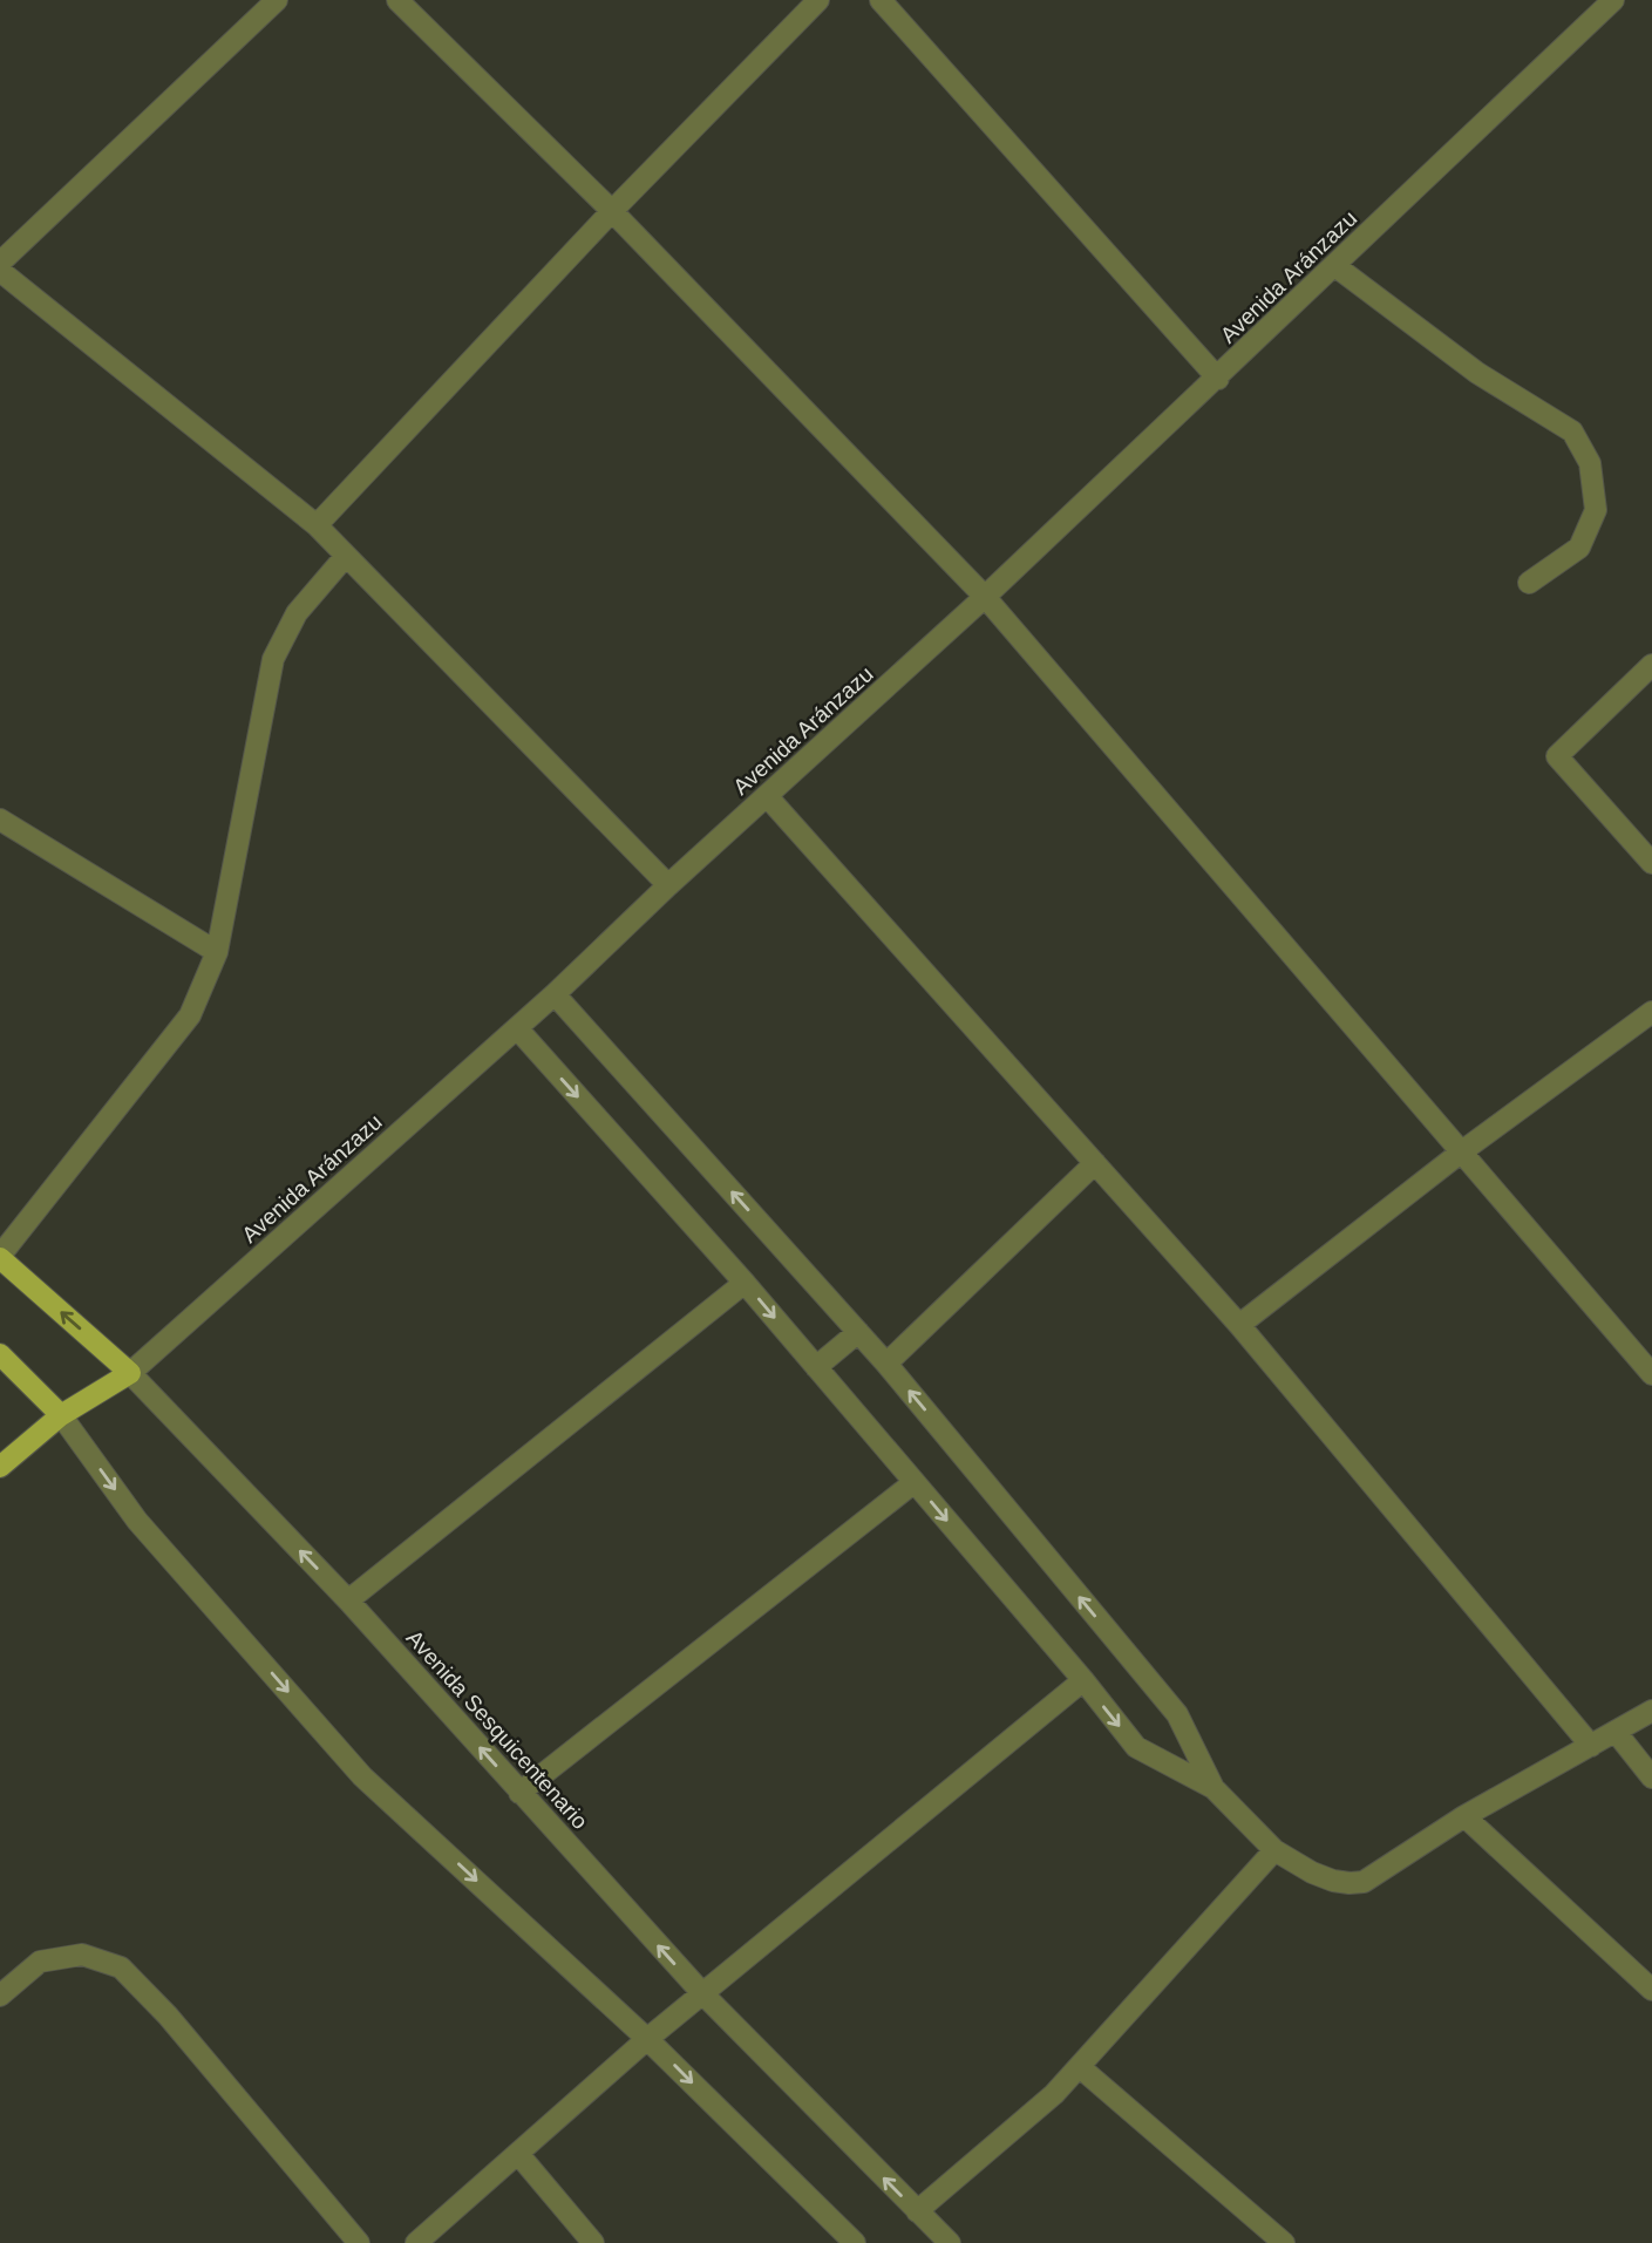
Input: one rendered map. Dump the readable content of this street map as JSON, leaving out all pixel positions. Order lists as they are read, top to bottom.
{
  "streets": {
    "main road": ["Avenida Aránzazu", "Avenida Sesquicentenario"]
  },
  "crossings": [
    ["Avenida Aránzazu", "Avenida Sesquicentenario"]
  ],
  "one_way": ["Avenida Sesquicentenario"]
}
